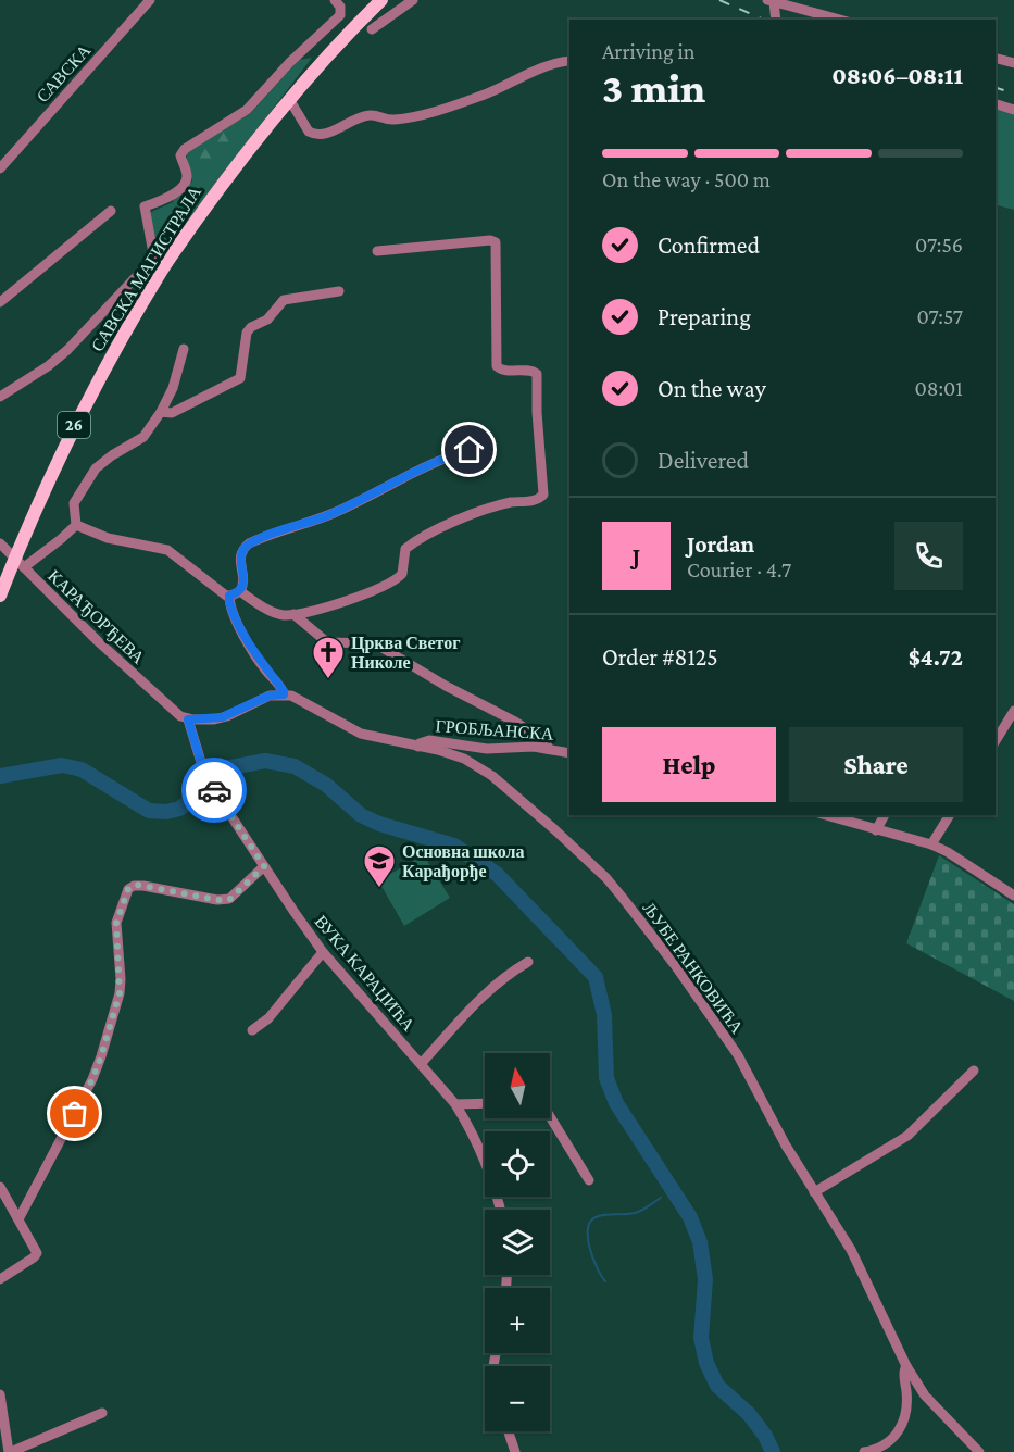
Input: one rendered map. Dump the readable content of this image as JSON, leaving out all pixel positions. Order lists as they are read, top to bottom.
{
  "streets": {
    "main road": ["САВСКА МАГИСТРАЛА", "26"],
    "street": [
      "САВСКА",
      "КАРАЂОРЂЕВА",
      "ГРОБЉАНСКА",
      "ЉУБЕ РАНКОВИЋА",
      "ВУКА КАРАЏИЋА"
    ]
  },
  "crossings": [
    ["КАРАЂОРЂЕВА", "ВУКА КАРАЏИЋА"],
    ["ГРОБЉАНСКА", "ЉУБЕ РАНКОВИЋА"]
  ],
  "places": {
    "church": ["Црква Светог Николе"],
    "school or university": ["Основна школа Карађорђе"]
  },
  "north": "top",
  "page": {
    "heading": ["3 min", "Arriving in", "08:06–08:11"],
    "panel": [
      "Jordan",
      "Courier · 4.7",
      "Order #8125",
      "$4.72"
    ],
    "bar": "On the way · 500 m",
    "list": [
      ["Confirmed", "07:56"],
      ["Preparing", "07:57"],
      ["On the way", "08:01"],
      "Delivered"
    ],
    "round": "J",
    "buttons": ["Help", "Share"],
    "map_buttons": ["+", "−"]
  }
}
